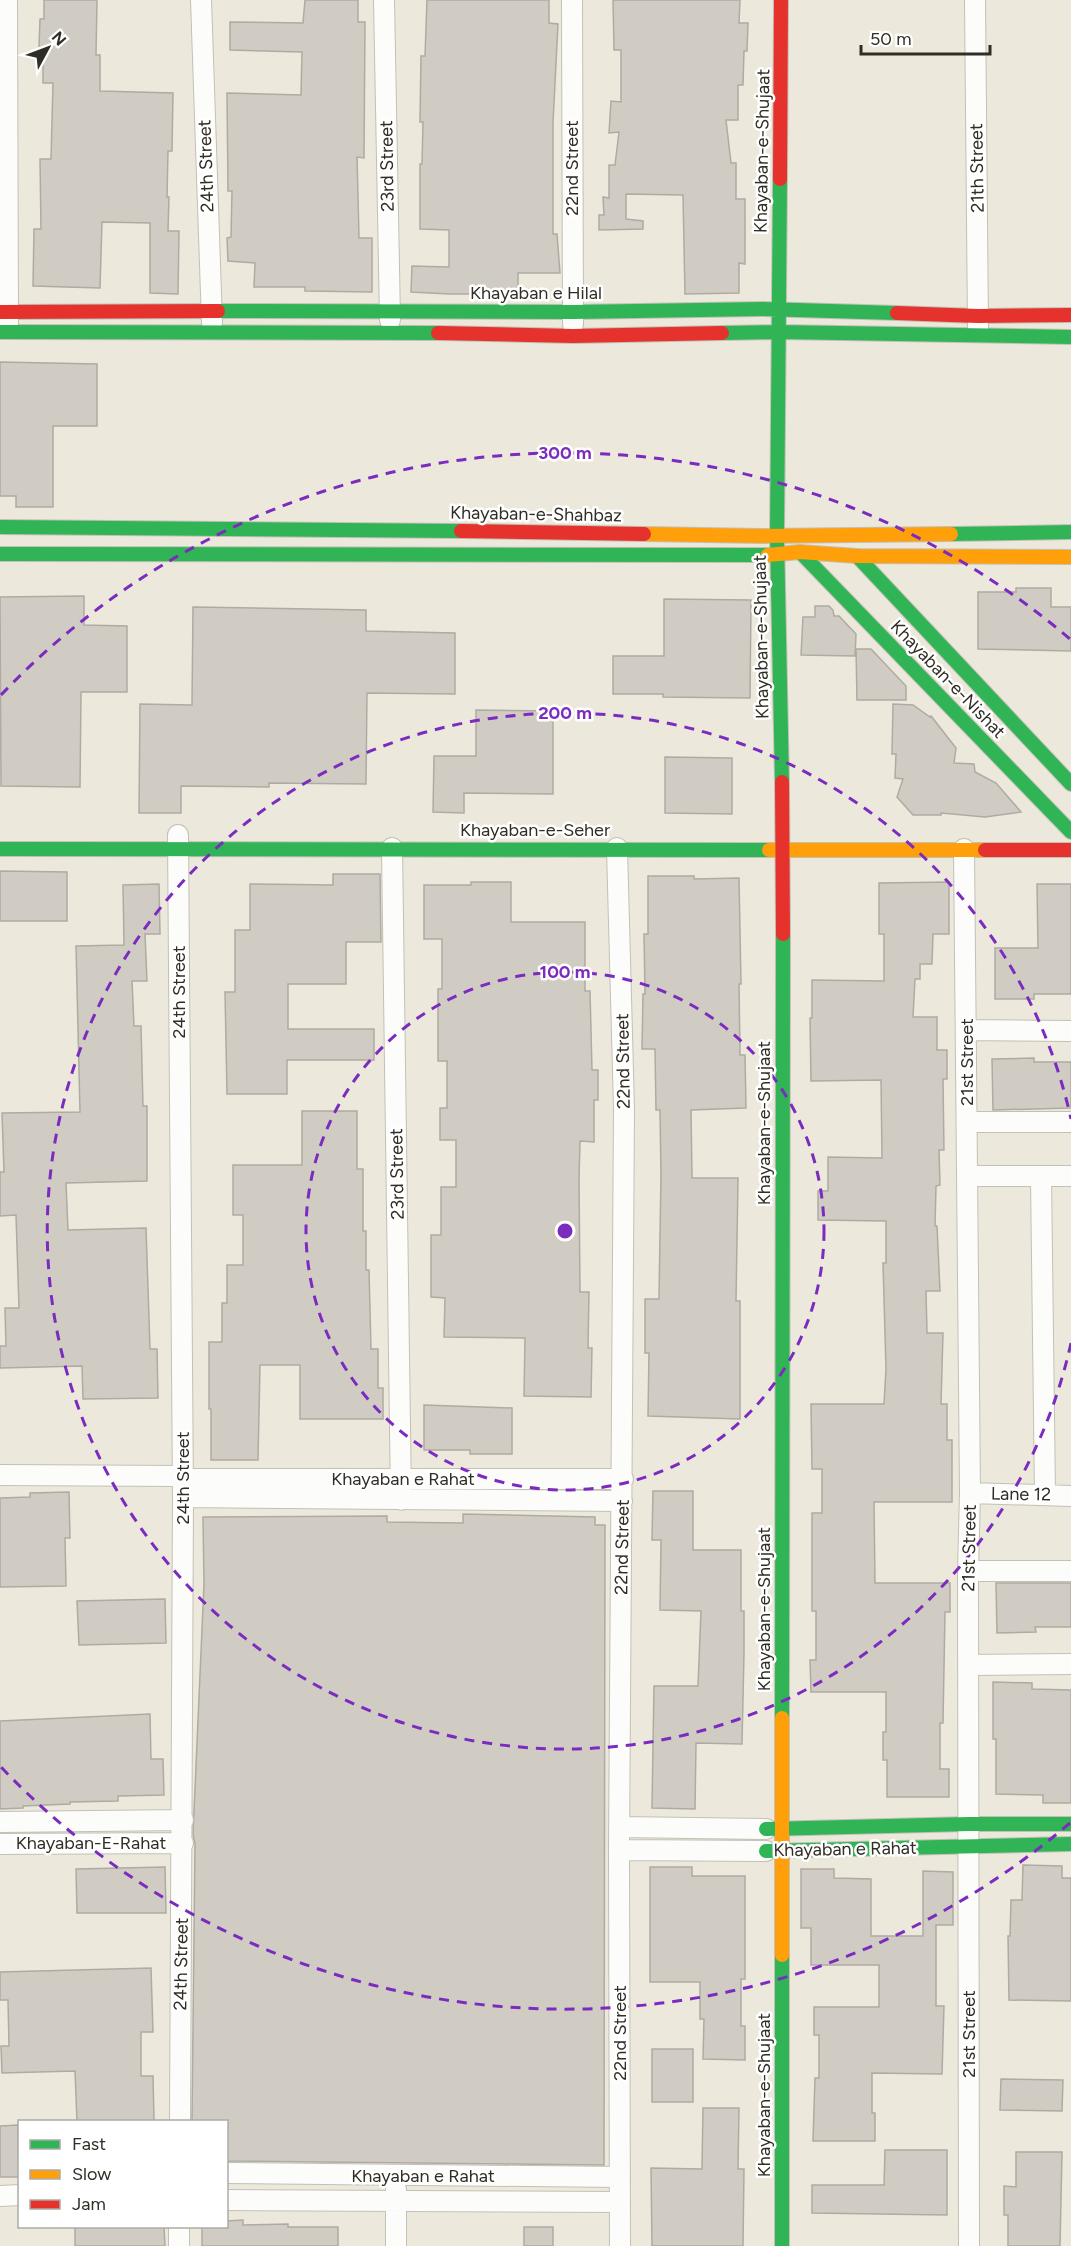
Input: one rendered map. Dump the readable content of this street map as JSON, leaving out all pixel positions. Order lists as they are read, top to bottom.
{
  "streets": {
    "street": [
      "Khayaban-e-Shujaat",
      "24th Street",
      "23rd Street",
      "22nd Street",
      "21th Street",
      "Khayaban e Hilal",
      "Khayaban-e-Shahbaz",
      "Khayaban-e-Nishat",
      "Khayaban-e-Seher",
      "21st Street",
      "Khayaban e Rahat",
      "Lane 12",
      "Khayaban-E-Rahat"
    ]
  },
  "crossings": [
    ["Khayaban-e-Shujaat", "Khayaban e Hilal"],
    ["Khayaban-e-Shujaat", "Khayaban-e-Shahbaz"],
    ["Khayaban-e-Shujaat", "Khayaban-e-Seher"],
    ["Khayaban-e-Shujaat", "Khayaban e Rahat"],
    ["24th Street", "Khayaban e Hilal"],
    ["24th Street", "Khayaban-e-Seher"],
    ["24th Street", "Khayaban e Rahat"],
    ["24th Street", "Khayaban-E-Rahat"],
    ["23rd Street", "Khayaban e Hilal"],
    ["23rd Street", "Khayaban-e-Seher"],
    ["23rd Street", "Khayaban e Rahat"],
    ["22nd Street", "Khayaban e Hilal"],
    ["22nd Street", "Khayaban-e-Seher"],
    ["22nd Street", "Khayaban e Rahat"],
    ["21th Street", "Khayaban e Hilal"],
    ["Khayaban-e-Seher", "21st Street"],
    ["21st Street", "Khayaban e Rahat"],
    ["21st Street", "Lane 12"]
  ],
  "legend": ["Fast", "Slow", "Jam"],
  "scale_bar": "50 m",
  "north": "top right",
  "rings": ["300 m", "200 m", "100 m"]
}
